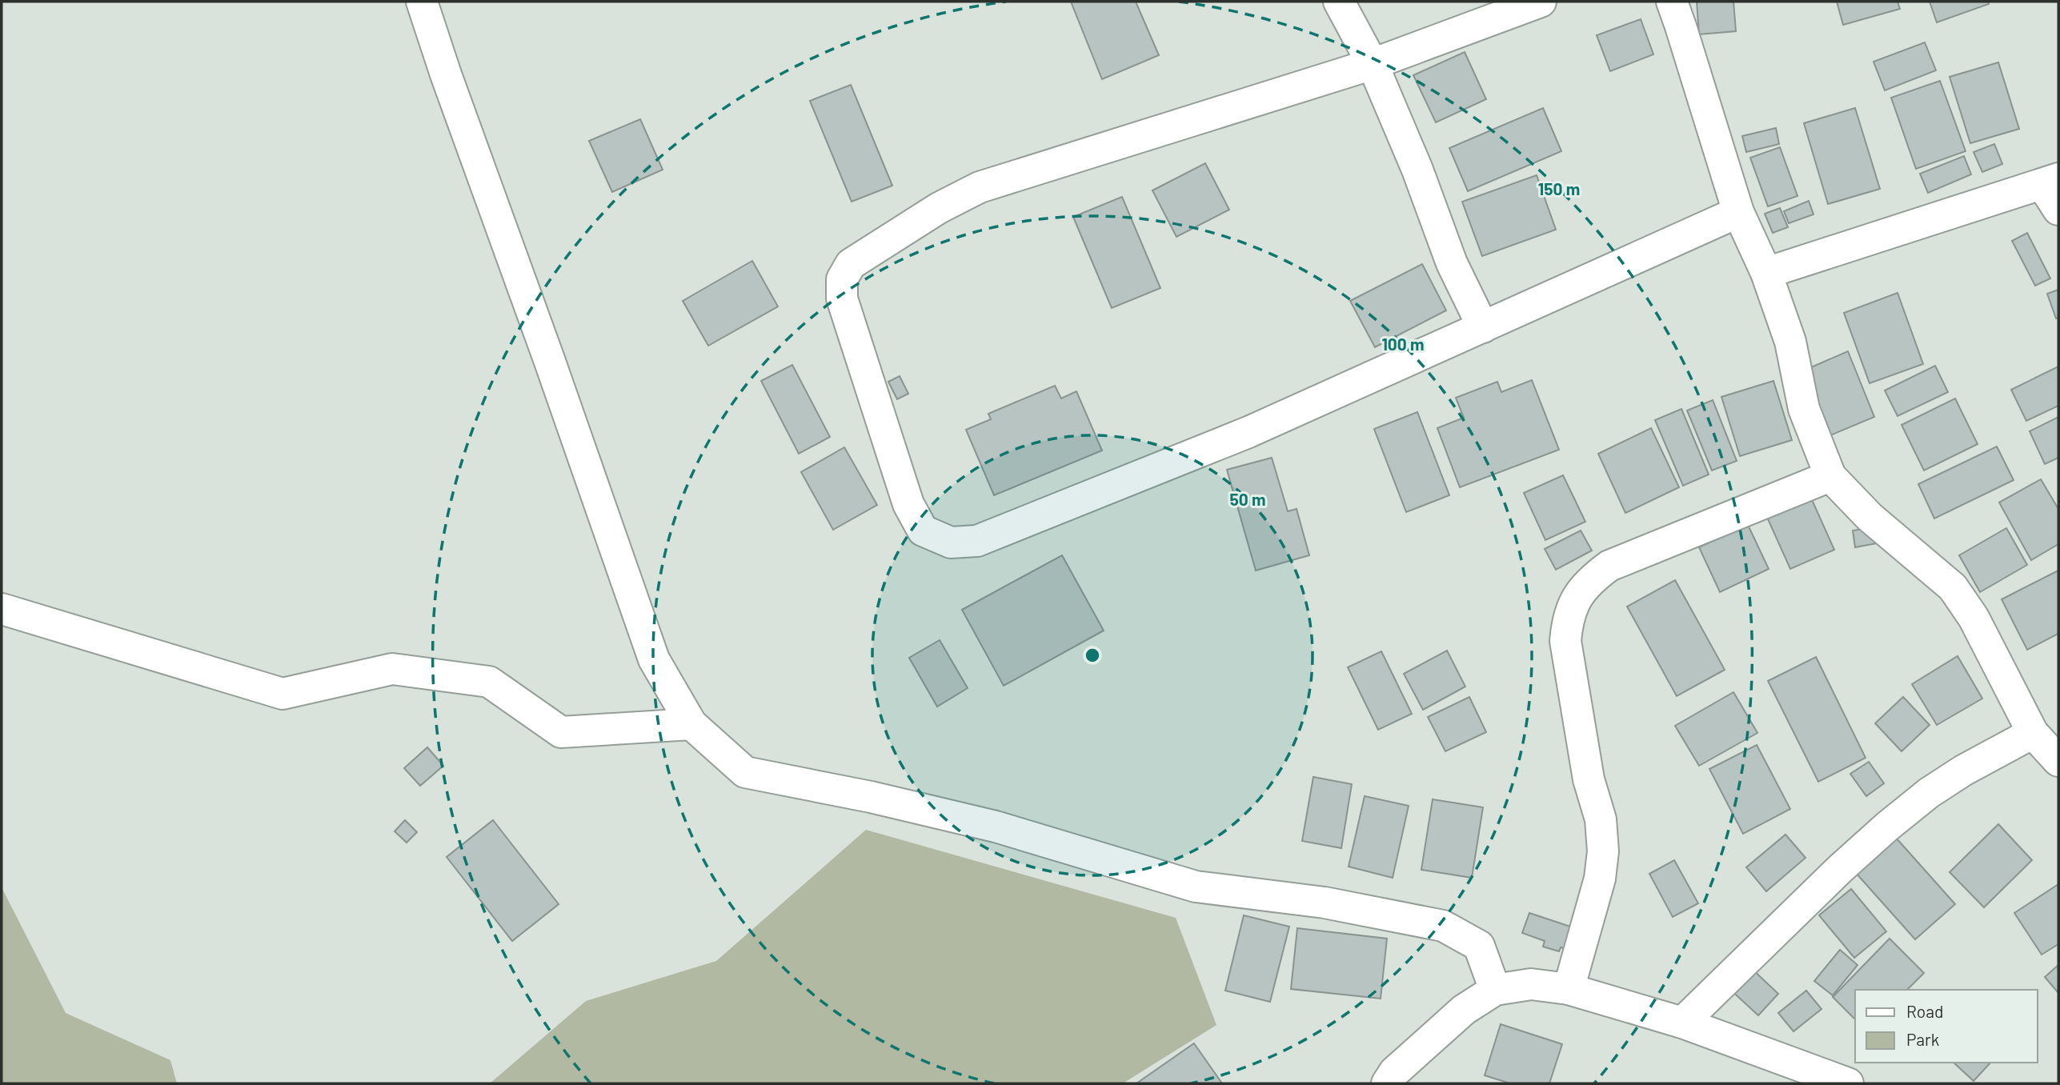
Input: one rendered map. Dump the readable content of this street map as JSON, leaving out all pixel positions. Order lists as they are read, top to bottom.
{
  "legend": ["Road", "Park"],
  "rings": ["150 m", "100 m", "50 m"]
}
